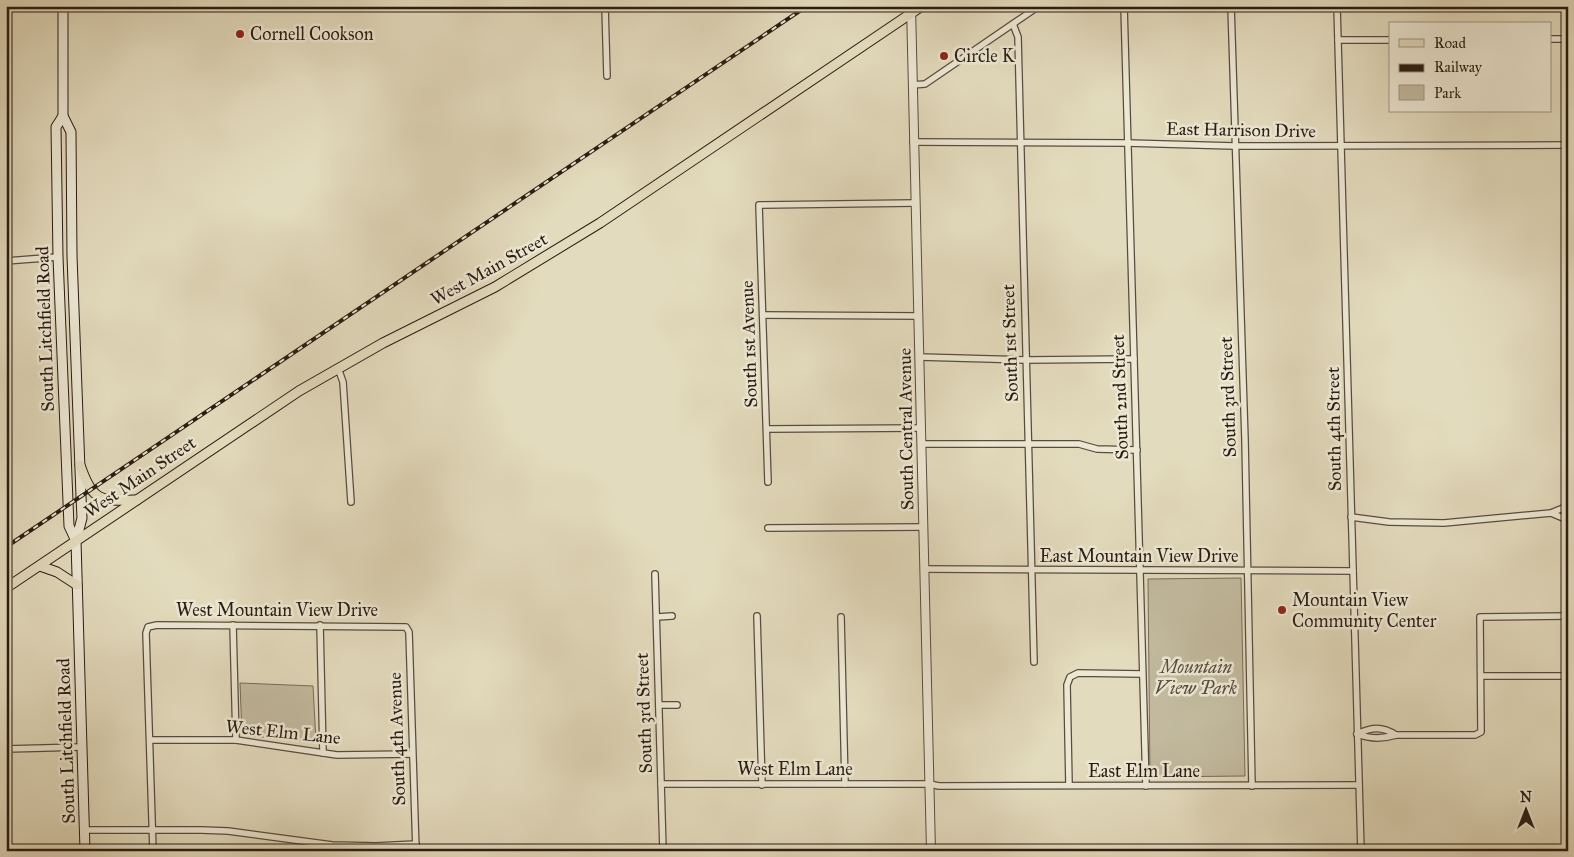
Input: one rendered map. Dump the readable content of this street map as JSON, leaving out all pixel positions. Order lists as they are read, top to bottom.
{
  "streets": {
    "main road": ["West Main Street", "South Litchfield Road"],
    "street": [
      "East Harrison Drive",
      "South 1st Street",
      "South 1st Avenue",
      "South 2nd Street",
      "South 3rd Street",
      "South Central Avenue",
      "South 4th Street",
      "East Mountain View Drive",
      "West Mountain View Drive",
      "West Elm Lane",
      "South 4th Avenue",
      "East Elm Lane"
    ]
  },
  "crossings": [
    ["East Harrison Drive", "South 1st Street"],
    ["East Harrison Drive", "South 2nd Street"],
    ["East Harrison Drive", "South 3rd Street"],
    ["East Harrison Drive", "South Central Avenue"],
    ["East Harrison Drive", "South 4th Street"],
    ["West Main Street", "South Litchfield Road"],
    ["West Main Street", "South Central Avenue"],
    ["South 1st Street", "East Mountain View Drive"],
    ["South 1st Avenue", "South Central Avenue"],
    ["South 2nd Street", "East Mountain View Drive"],
    ["South 2nd Street", "East Elm Lane"],
    ["South 3rd Street", "East Mountain View Drive"],
    ["South 3rd Street", "West Elm Lane"],
    ["South 3rd Street", "East Elm Lane"],
    ["South Central Avenue", "East Mountain View Drive"],
    ["South Central Avenue", "West Elm Lane"],
    ["South Central Avenue", "East Elm Lane"],
    ["South 4th Street", "East Mountain View Drive"],
    ["South 4th Street", "East Elm Lane"],
    ["West Mountain View Drive", "West Elm Lane"],
    ["West Mountain View Drive", "South 4th Avenue"],
    ["West Elm Lane", "South 4th Avenue"],
    ["West Elm Lane", "East Elm Lane"]
  ],
  "parks": ["Mountain View Park"],
  "places": ["Cornell Cookson", "Circle K", "Mountain View Community Center"],
  "legend": ["Road", "Railway", "Park"],
  "north": "top"
}
